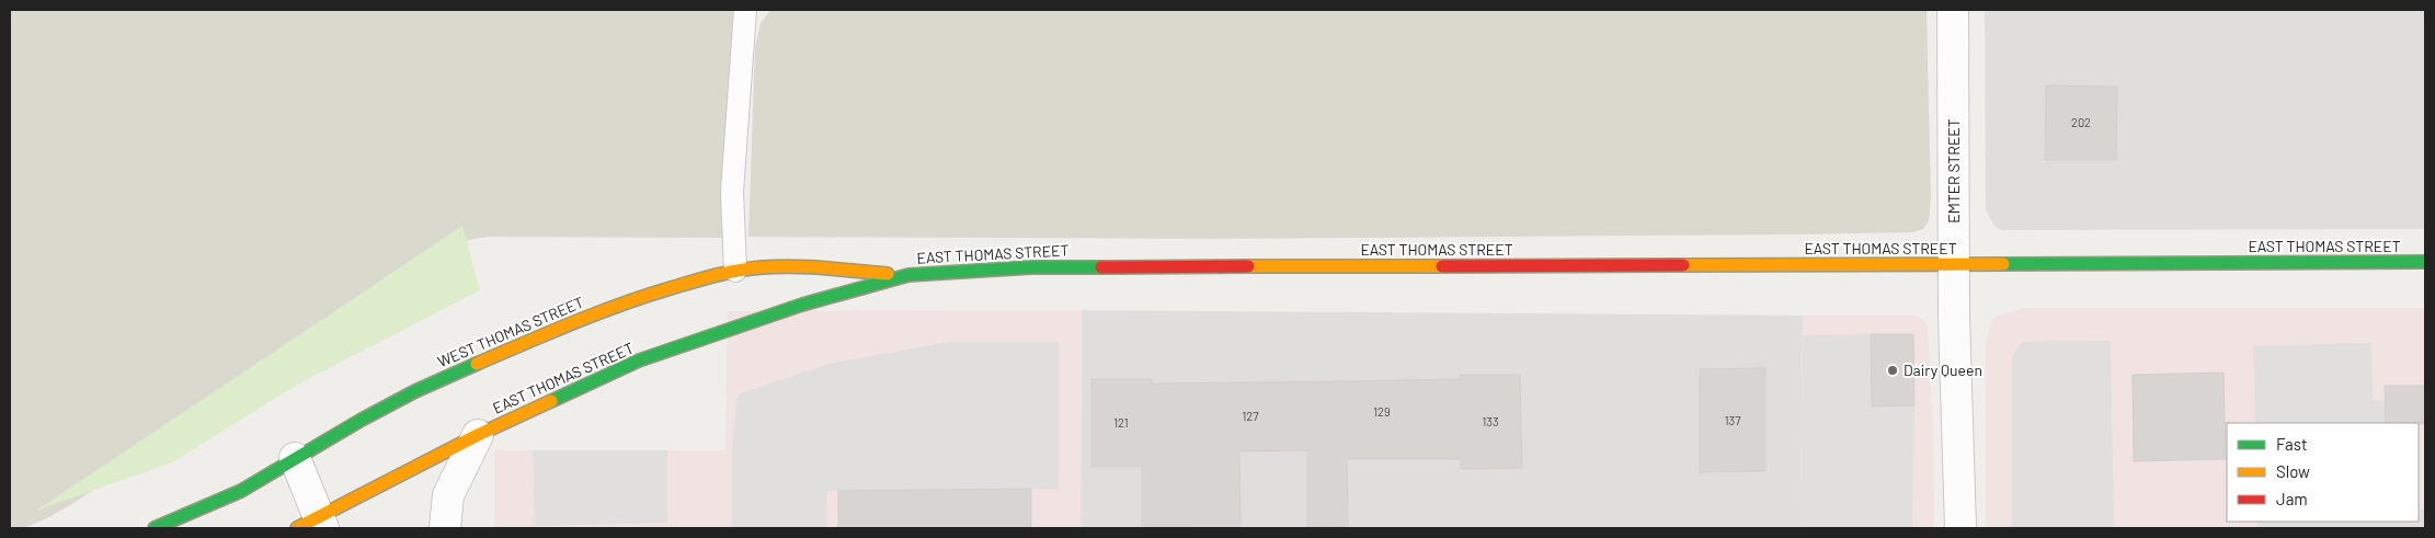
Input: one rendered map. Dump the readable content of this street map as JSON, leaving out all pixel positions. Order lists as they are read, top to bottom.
{
  "streets": {
    "main road": ["EAST THOMAS STREET", "WEST THOMAS STREET"],
    "street": ["EMTER STREET"]
  },
  "crossings": [
    ["EMTER STREET", "EAST THOMAS STREET"],
    ["EAST THOMAS STREET", "WEST THOMAS STREET"]
  ],
  "places": ["Dairy Queen"],
  "house_numbers": [
    "202",
    "129",
    "127",
    "137",
    "133",
    "121"
  ],
  "legend": ["Fast", "Slow", "Jam"]
}
